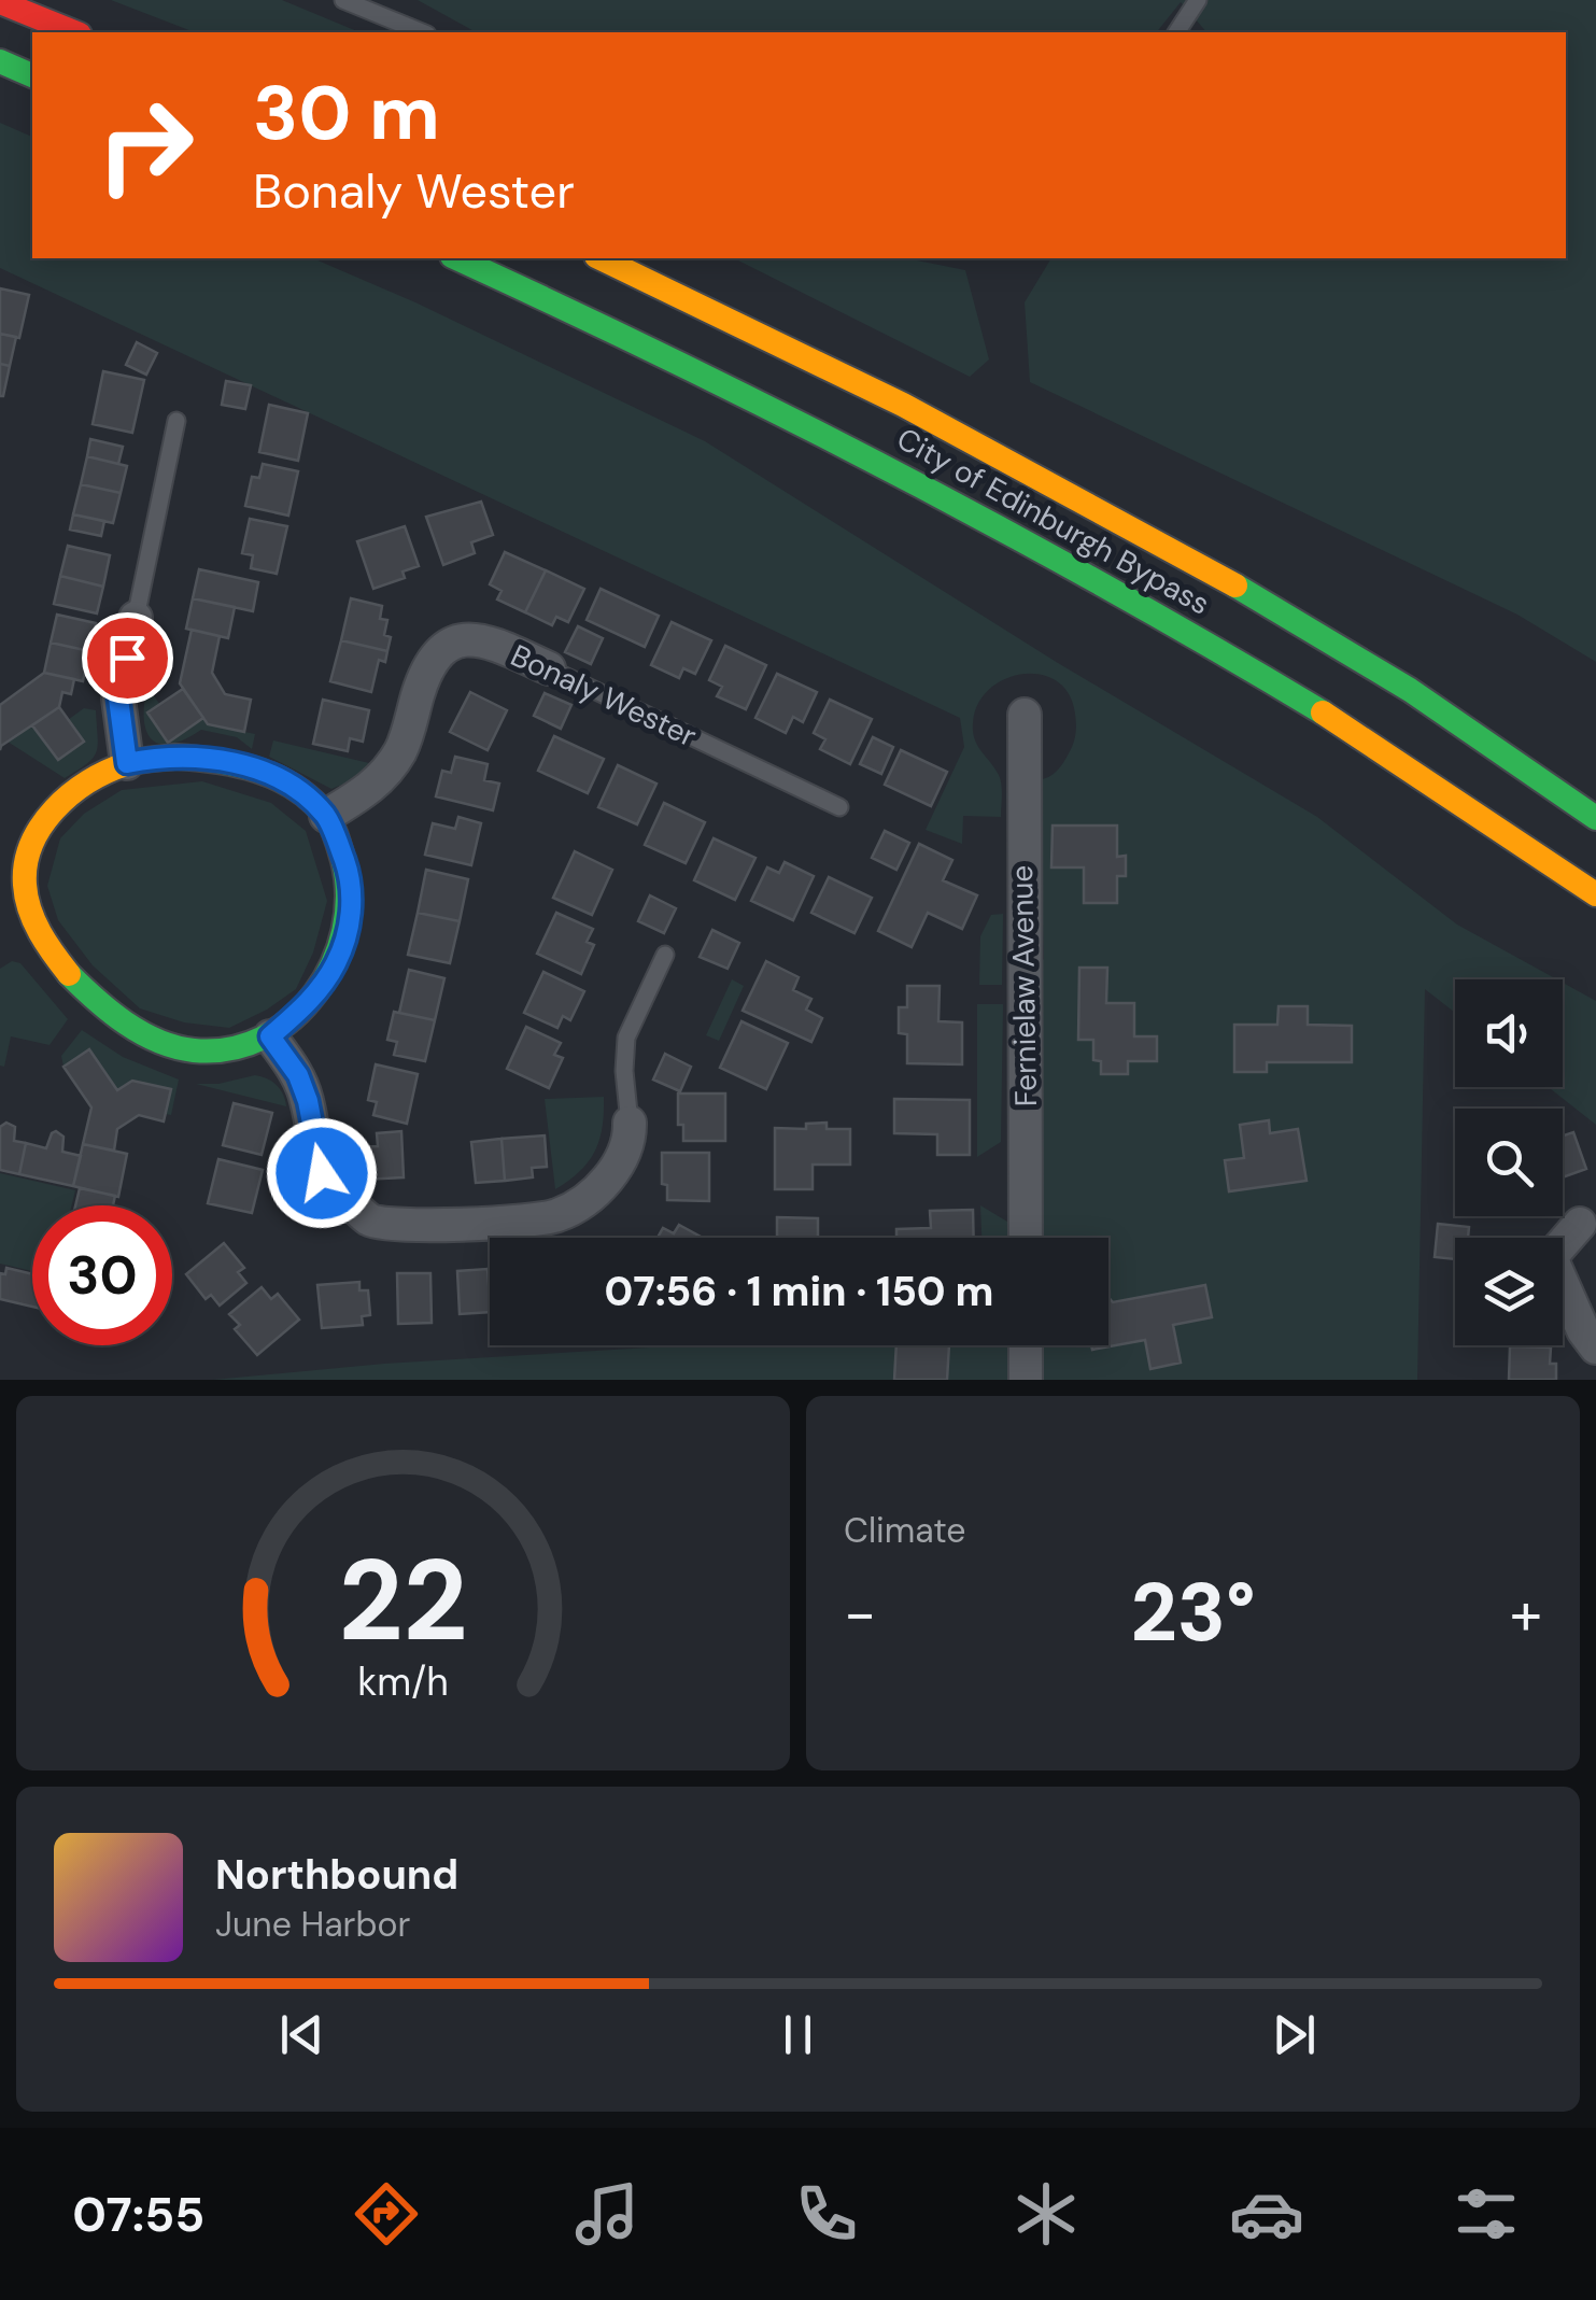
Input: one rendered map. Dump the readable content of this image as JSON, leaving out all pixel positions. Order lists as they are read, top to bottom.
{
  "streets": {
    "main road": ["City of Edinburgh Bypass"],
    "street": ["Bonaly Wester", "Fernielaw Avenue"]
  },
  "page": {
    "turn": ["30 m", "Bonaly Wester"],
    "limit": "30",
    "trip": "07:56 · 1 min · 150 m",
    "tile": "Climate",
    "heat": ["−", "23°", "+"],
    "song": ["Northbound", "June Harbor"],
    "tabs": "07:55",
    "gauge": ["22", "km/h"]
  }
}
